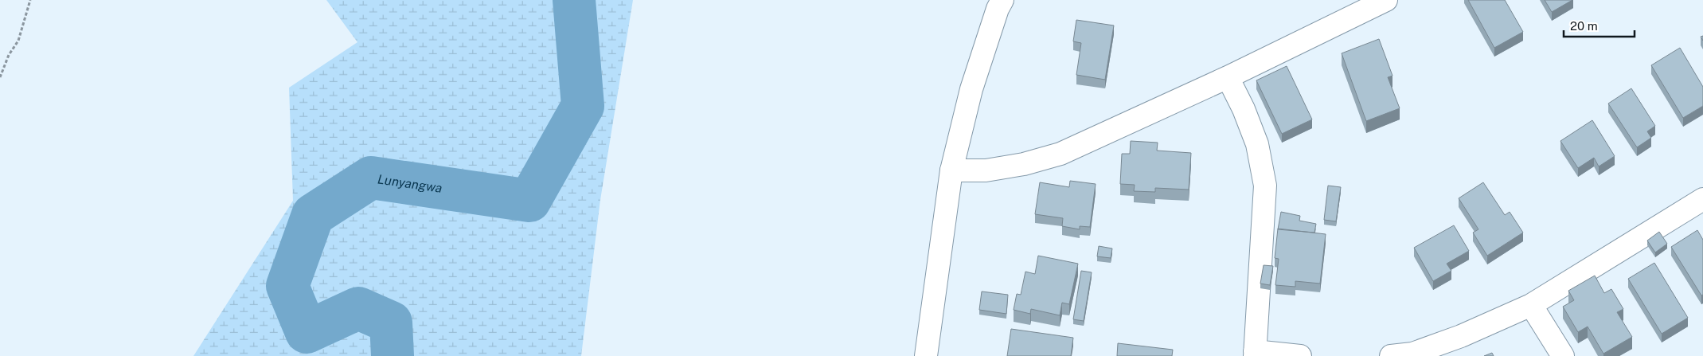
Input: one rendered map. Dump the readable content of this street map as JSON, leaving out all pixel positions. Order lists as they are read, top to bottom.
{
  "water": ["Lunyangwa"],
  "scale_bar": "20 m"
}
